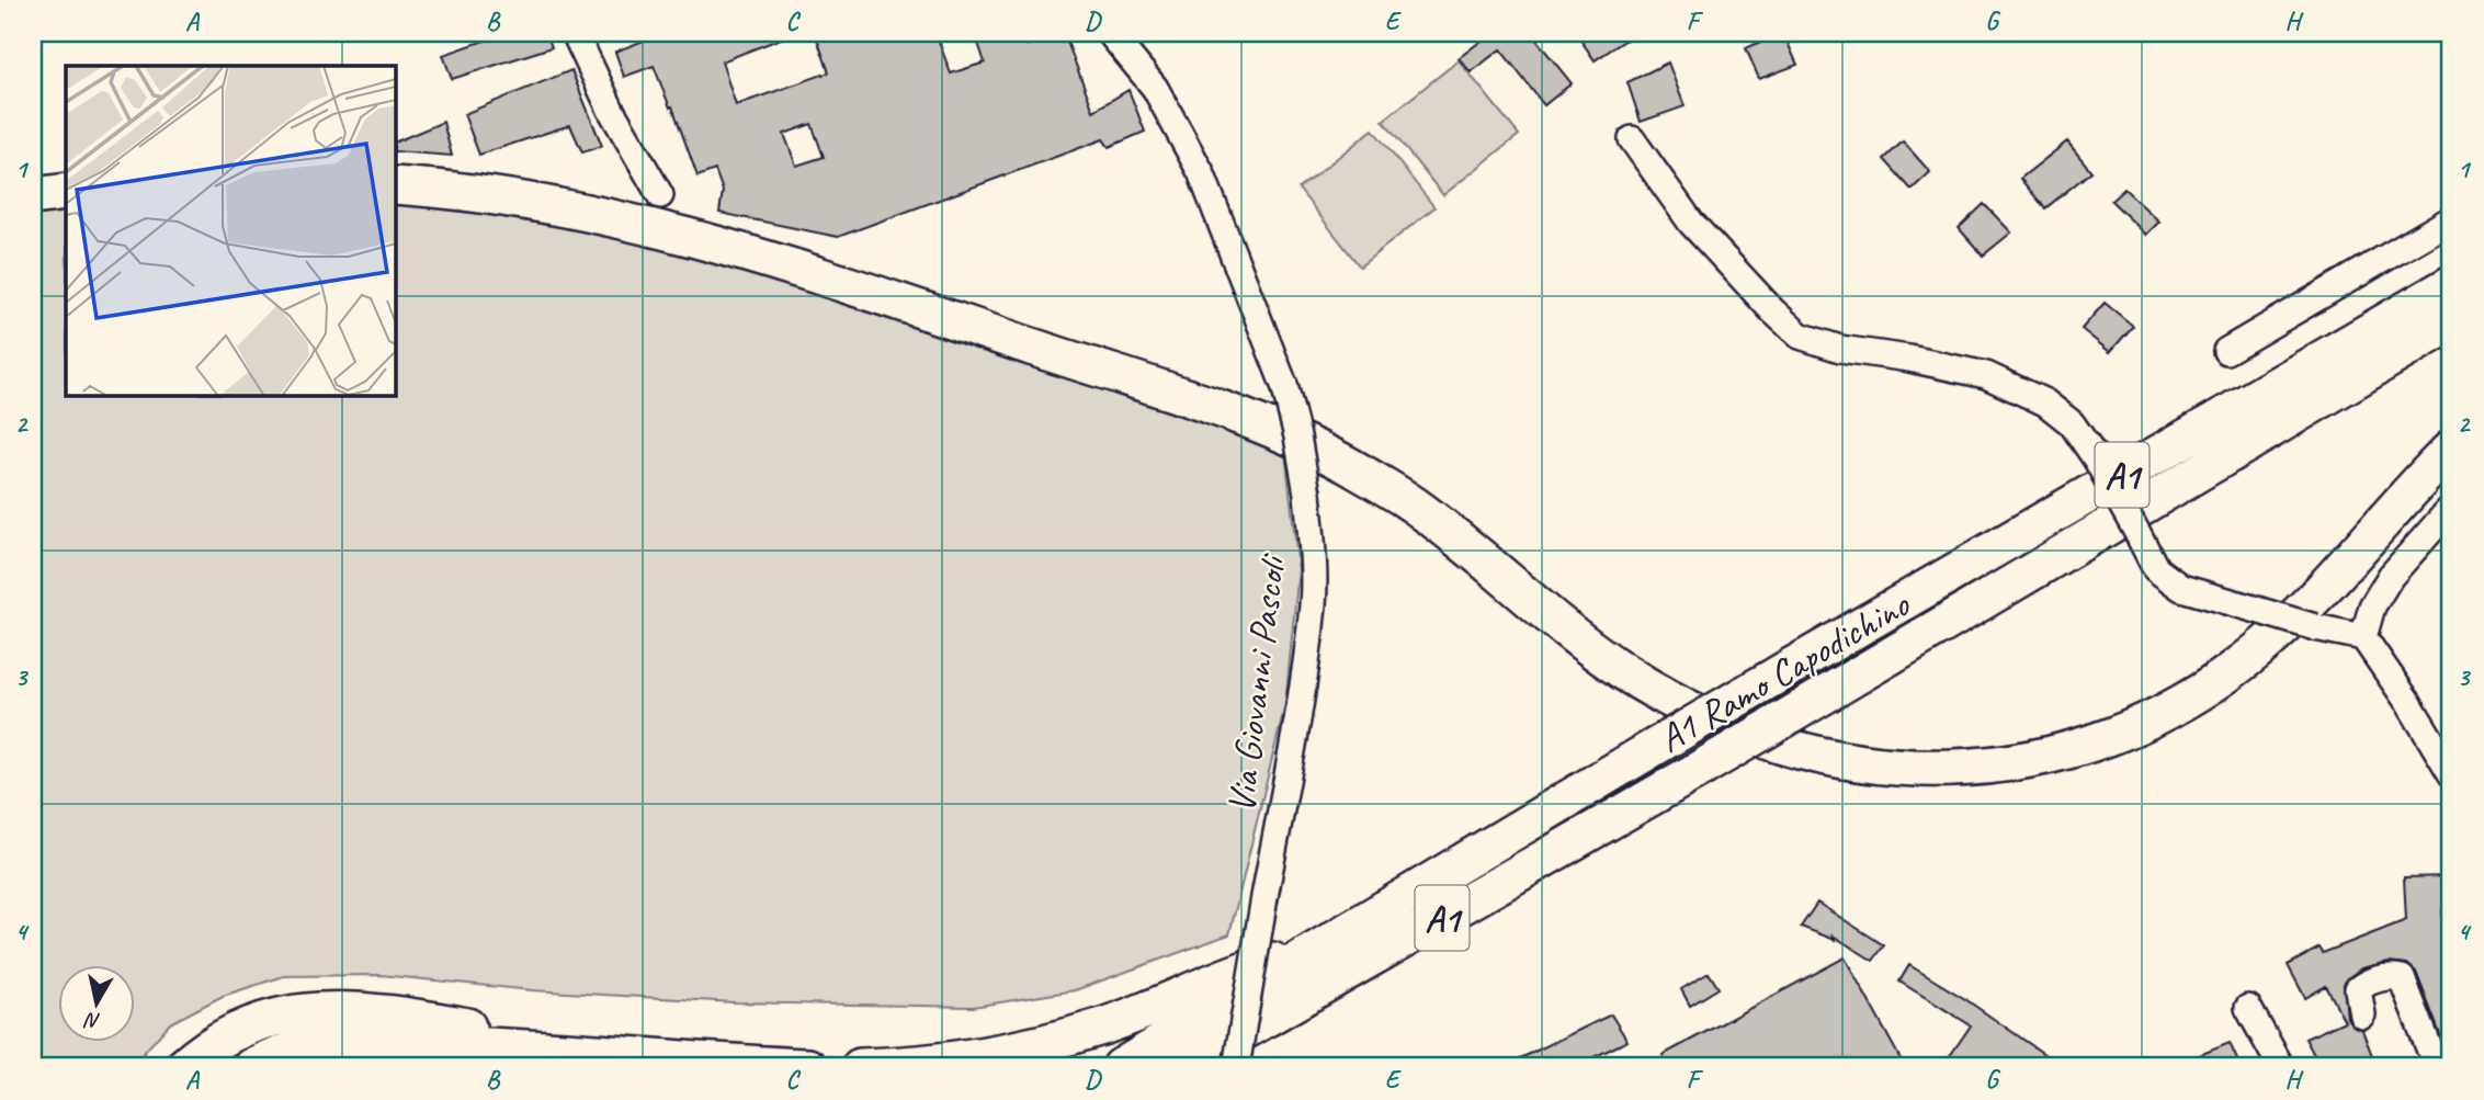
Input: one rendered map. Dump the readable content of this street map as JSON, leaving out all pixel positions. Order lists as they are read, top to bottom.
{
  "streets": {
    "highway": ["A1", "A1 Ramo Capodichino"],
    "street": ["Via Giovanni Pascoli"]
  },
  "north": "bottom",
  "grid": {
    "columns": [
      "A",
      "B",
      "C",
      "D",
      "E",
      "F",
      "G",
      "H"
    ],
    "rows": [
      "1",
      "2",
      "3",
      "4"
    ]
  }
}
